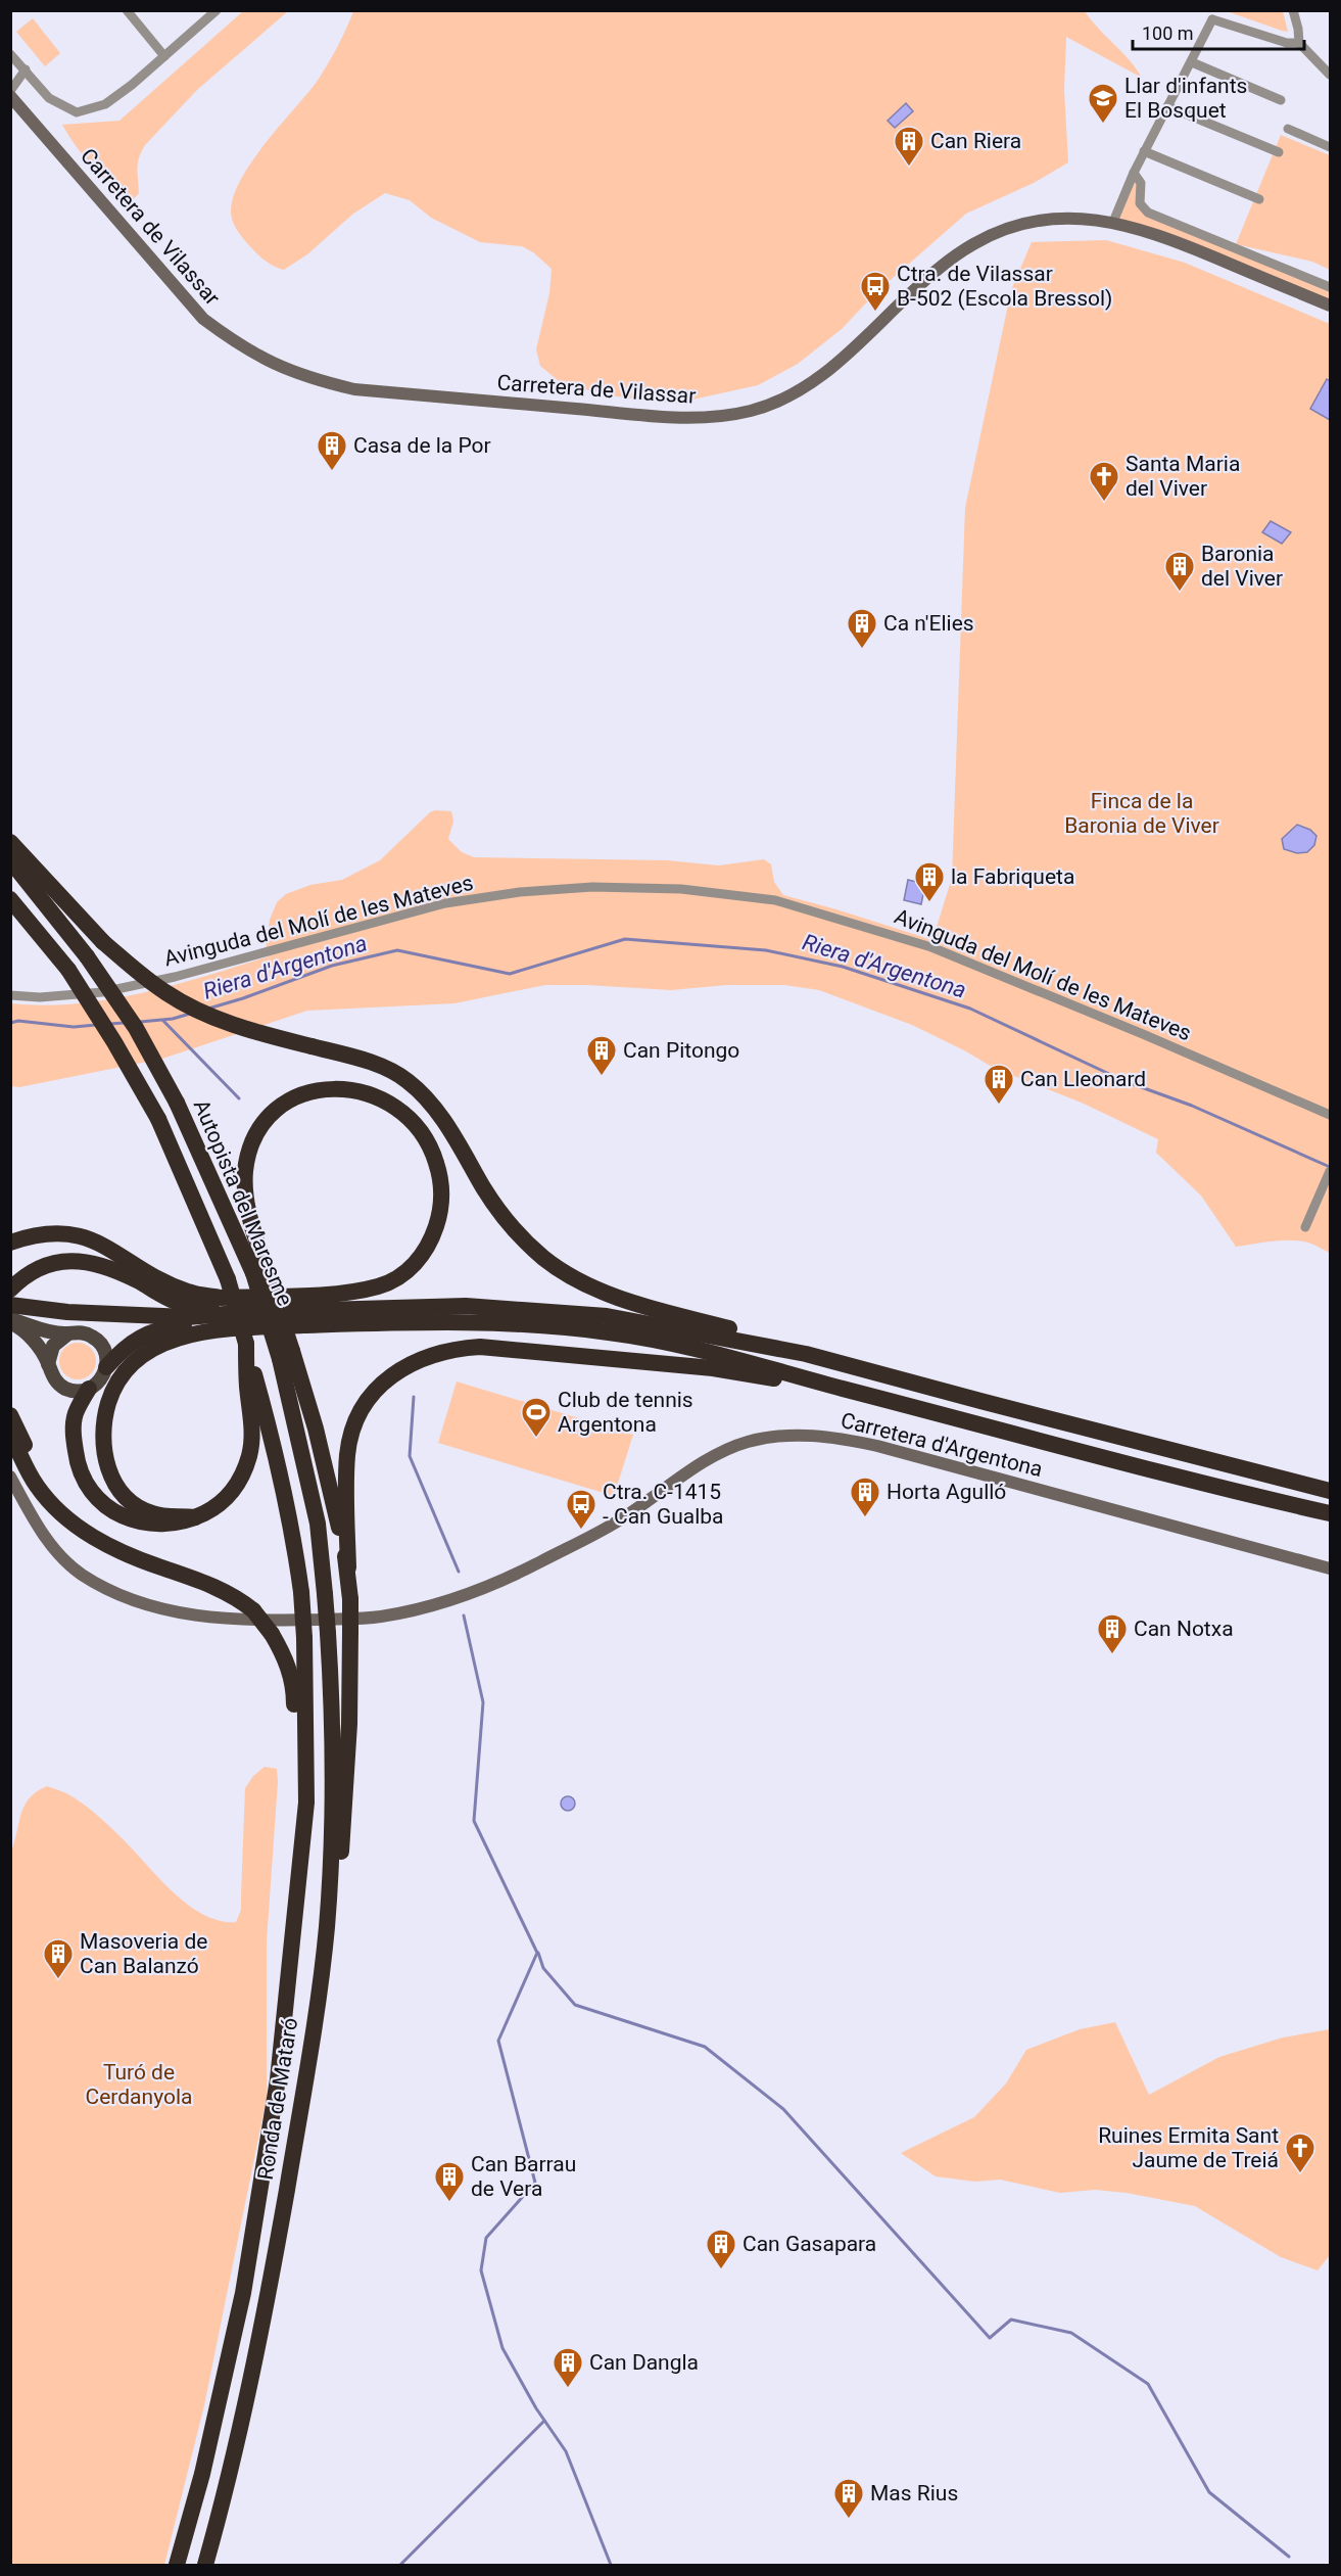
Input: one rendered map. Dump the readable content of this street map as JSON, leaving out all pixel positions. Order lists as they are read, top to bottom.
{
  "streets": {
    "highway": ["Autopista del Maresme", "Ronda de Mataró"],
    "street": ["Carretera de Vilassar", "Avinguda del Molí de les Mateves", "Carretera d'Argentona"]
  },
  "crossings": [
    ["Autopista del Maresme", "Ronda de Mataró"]
  ],
  "water": ["Riera d'Argentona"],
  "parks": ["Finca de la Baronia de Viver", "Turó de Cerdanyola"],
  "places": {
    "school or university": ["Llar d'infants El Bosquet"],
    "building": [
      "Can Riera",
      "Casa de la Por",
      "Baronia del Viver",
      "Ca n'Elies",
      "la Fabriqueta",
      "Can Pitongo",
      "Can Lleonard",
      "Horta Agulló",
      "Can Notxa",
      "Masoveria de Can Balanzó",
      "Can Barrau de Vera",
      "Can Gasapara",
      "Can Dangla",
      "Mas Rius"
    ],
    "bus stop": ["Ctra. de Vilassar B-502 (Escola Bressol)", "Ctra. C-1415 - Can Gualba"],
    "church": ["Santa Maria del Viver", "Ruines Ermita Sant Jaume de Treiá"],
    "sports": ["Club de tennis Argentona"]
  },
  "scale_bar": "100 m"
}
